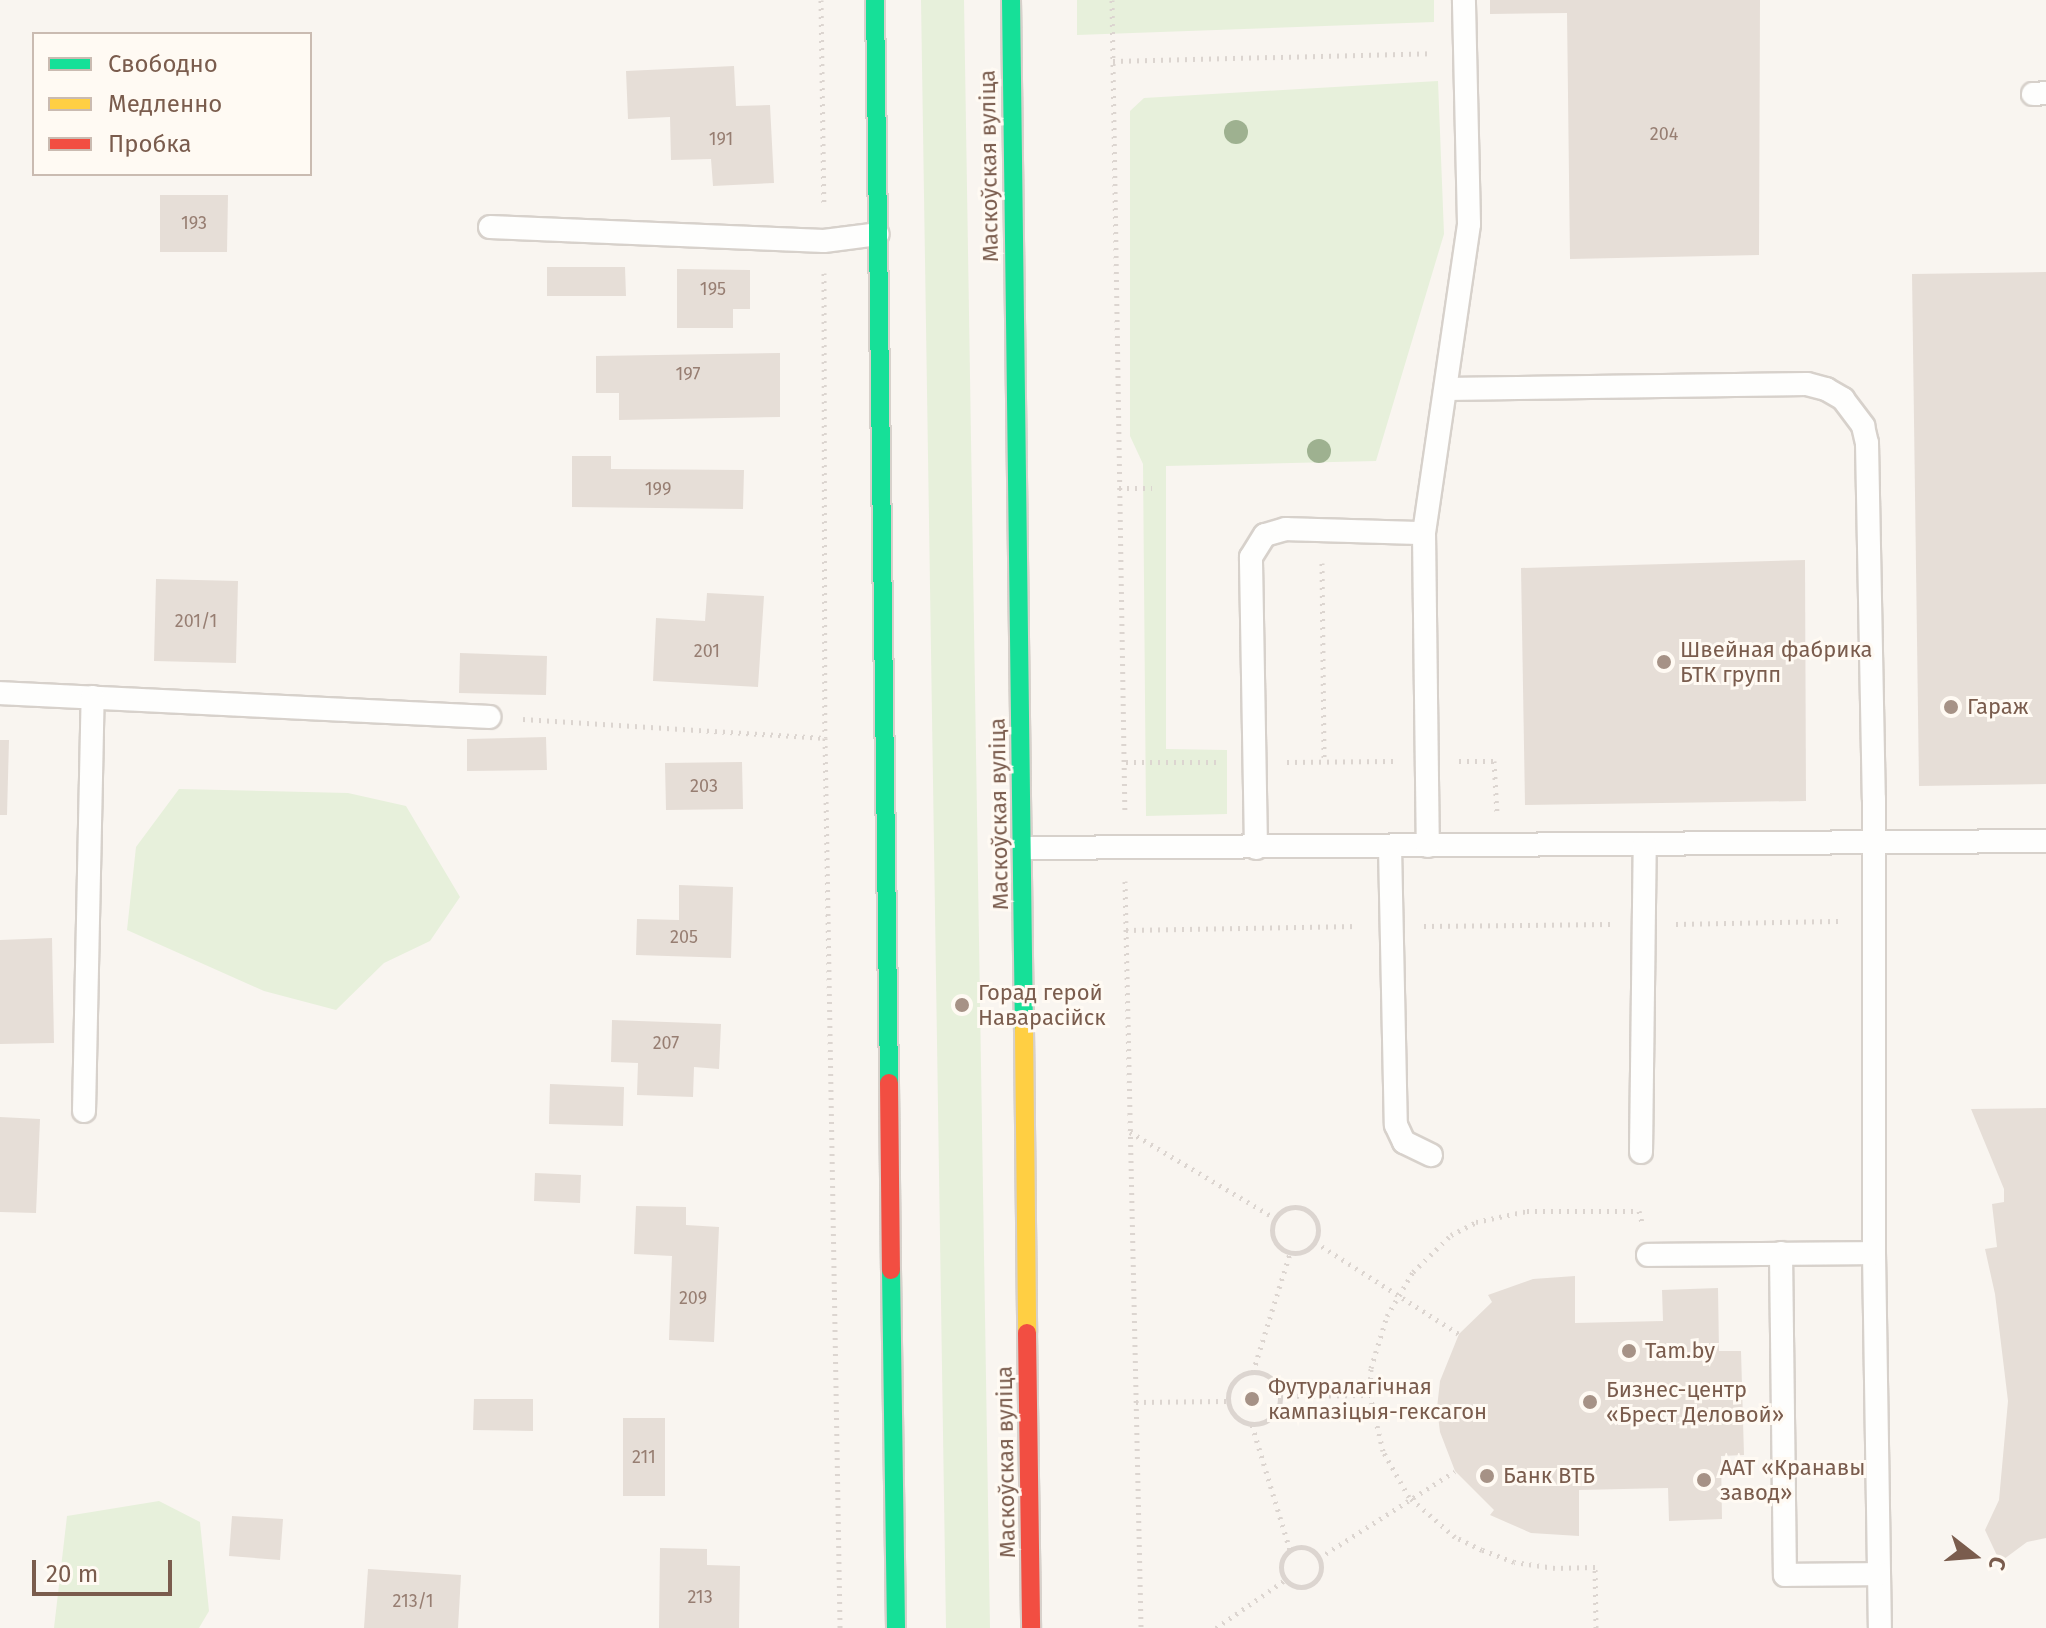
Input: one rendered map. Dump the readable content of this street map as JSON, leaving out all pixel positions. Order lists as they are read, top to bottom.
{
  "streets": {
    "main road": ["Маскоўская вуліца"]
  },
  "places": [
    "Швейная фабрика БТК групп",
    "Гараж",
    "Горад герой Наварасійск",
    "Tam.by",
    "Футуралагічная кампазіцыя-гексагон",
    "Бизнес-центр «Брест Деловой»",
    "Банк ВТБ",
    "ААТ «Кранавы завод»"
  ],
  "house_numbers": [
    "204",
    "191",
    "193",
    "195",
    "197",
    "199",
    "201/1",
    "201",
    "203",
    "205",
    "207",
    "209",
    "211",
    "213",
    "213/1"
  ],
  "legend": ["Свободно", "Медленно", "Пробка"],
  "scale_bar": "20 m",
  "north": "right"
}
